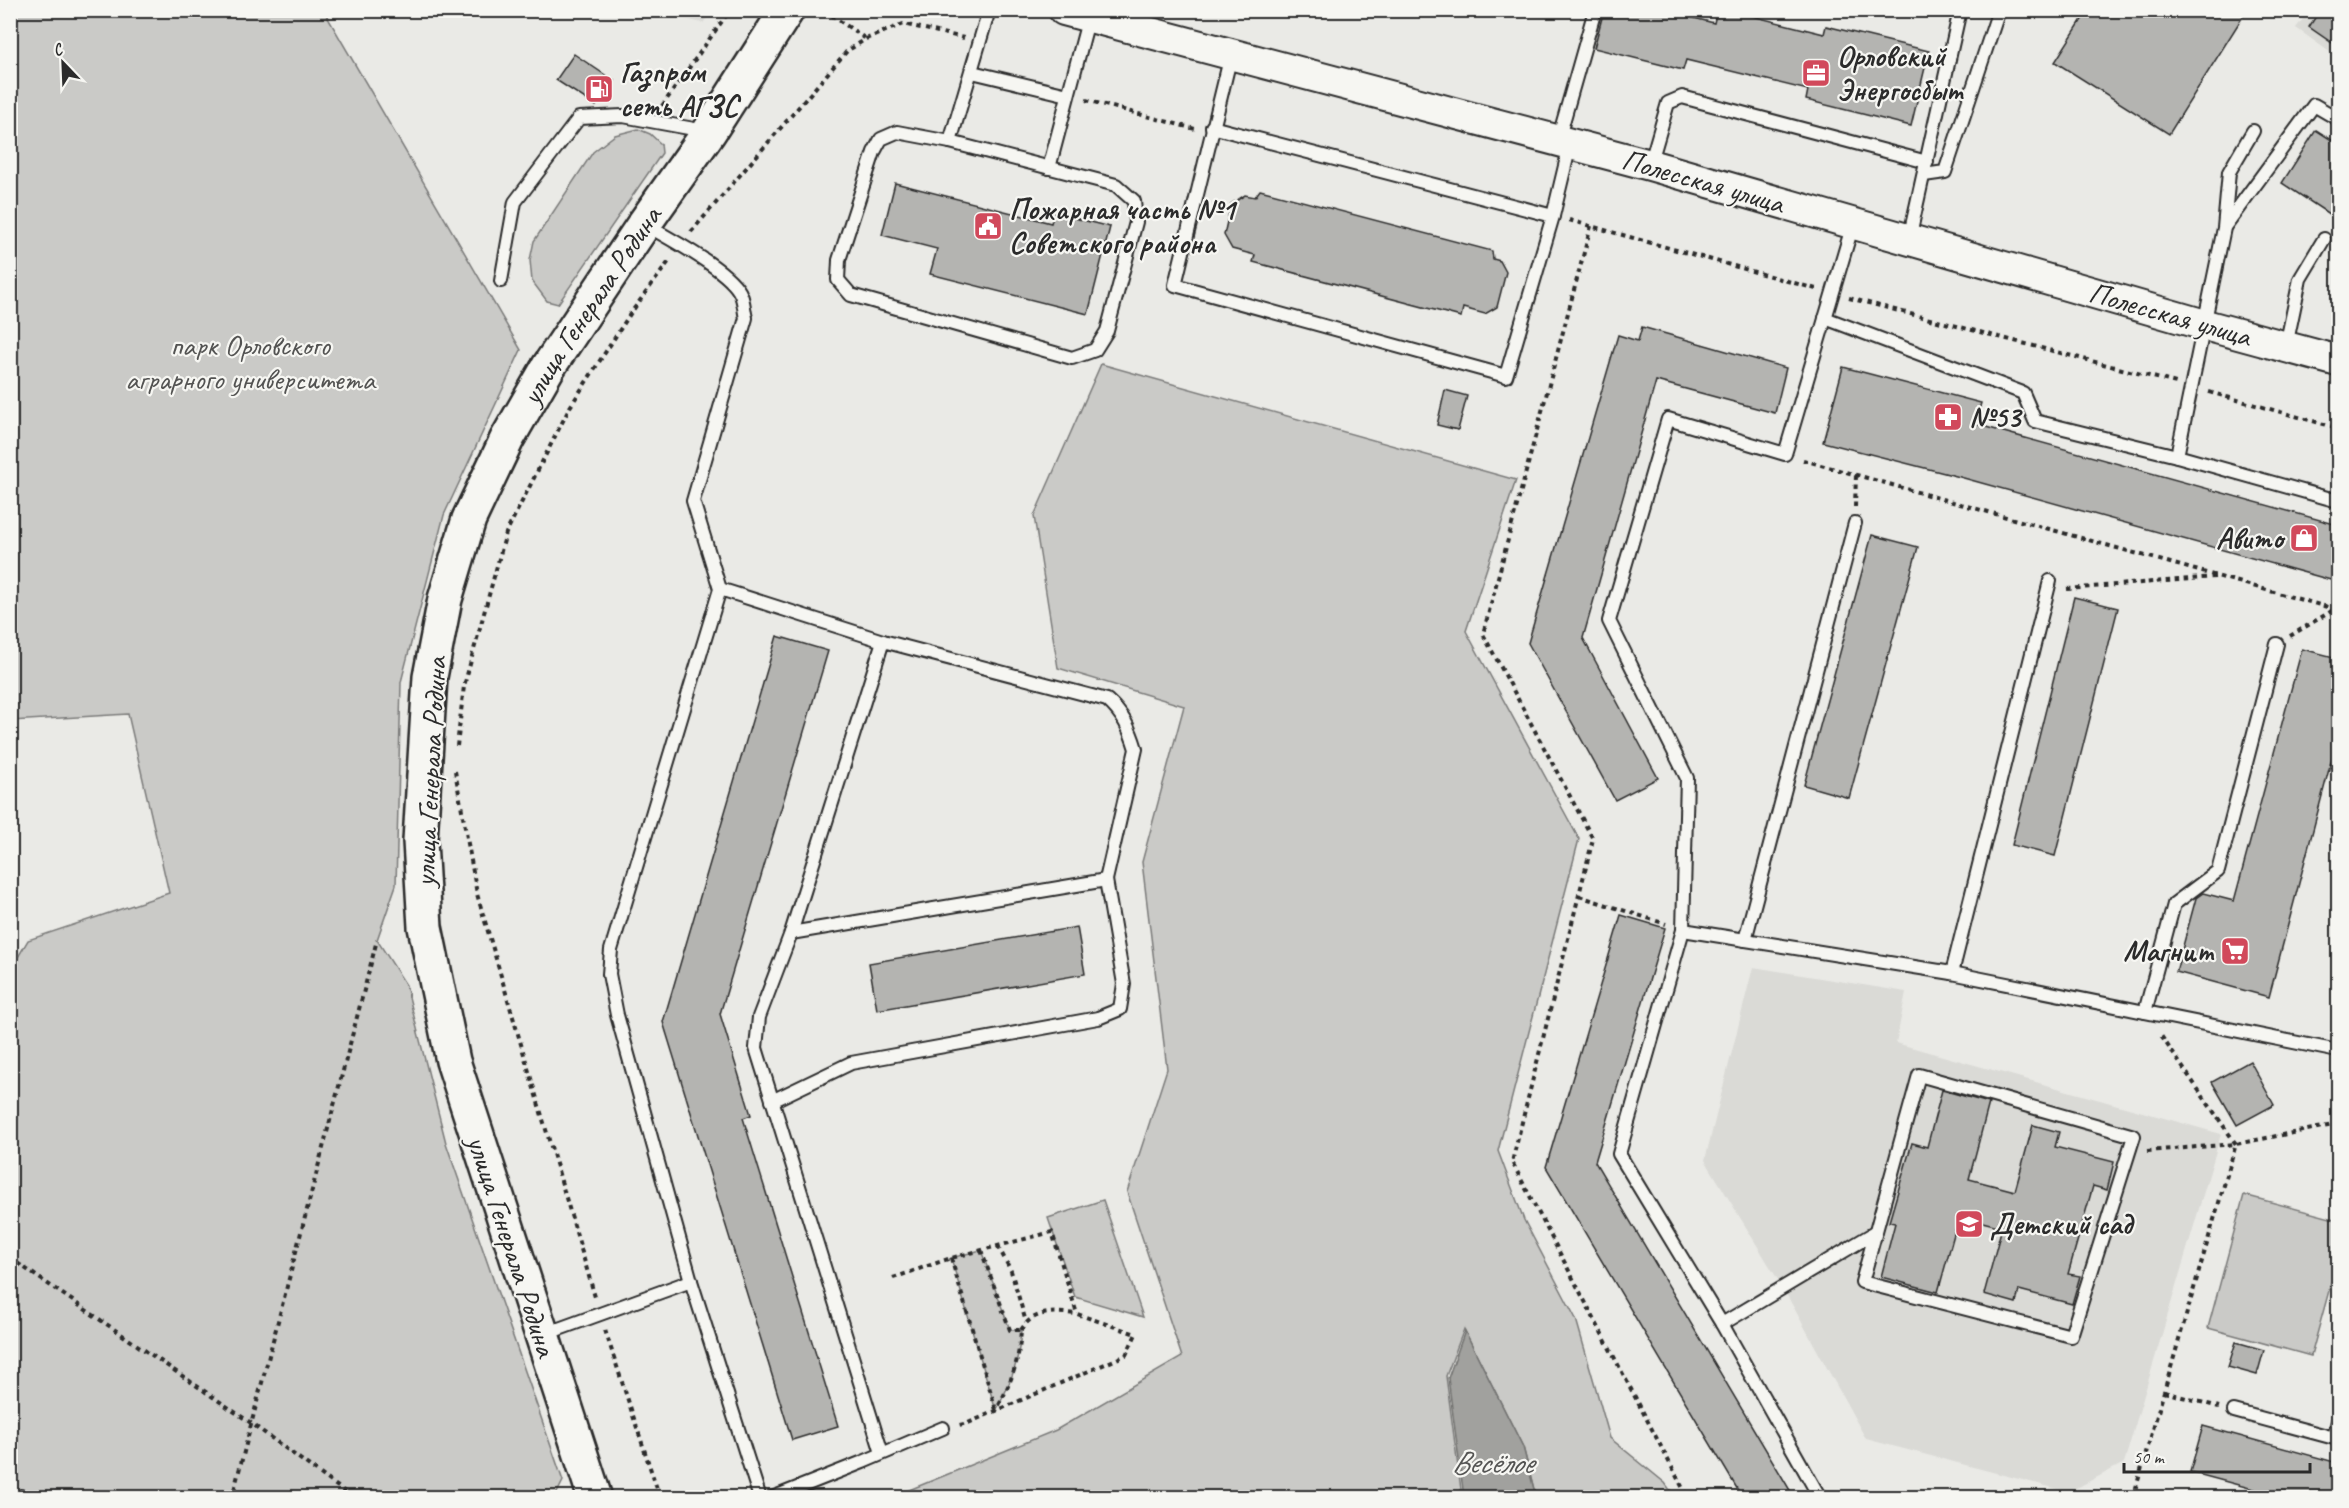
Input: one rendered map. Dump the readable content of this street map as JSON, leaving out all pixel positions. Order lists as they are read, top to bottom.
{
  "streets": {
    "main road": ["улица Генерала Родина"],
    "street": ["Полесская улица"]
  },
  "water": ["Весёлое"],
  "parks": ["парк Орловского аграрного университета"],
  "places": {
    "office": ["Орловский Энергосбыт"],
    "fuel station": ["Газпром сеть АГЗС"],
    "public building": ["Пожарная часть №1 Советского района"],
    "pharmacy": ["№53"],
    "shop": ["Авито"],
    "supermarket": ["Магнит"],
    "school or university": ["Детский сад"]
  },
  "scale_bar": "50 m",
  "north": "top left"
}
